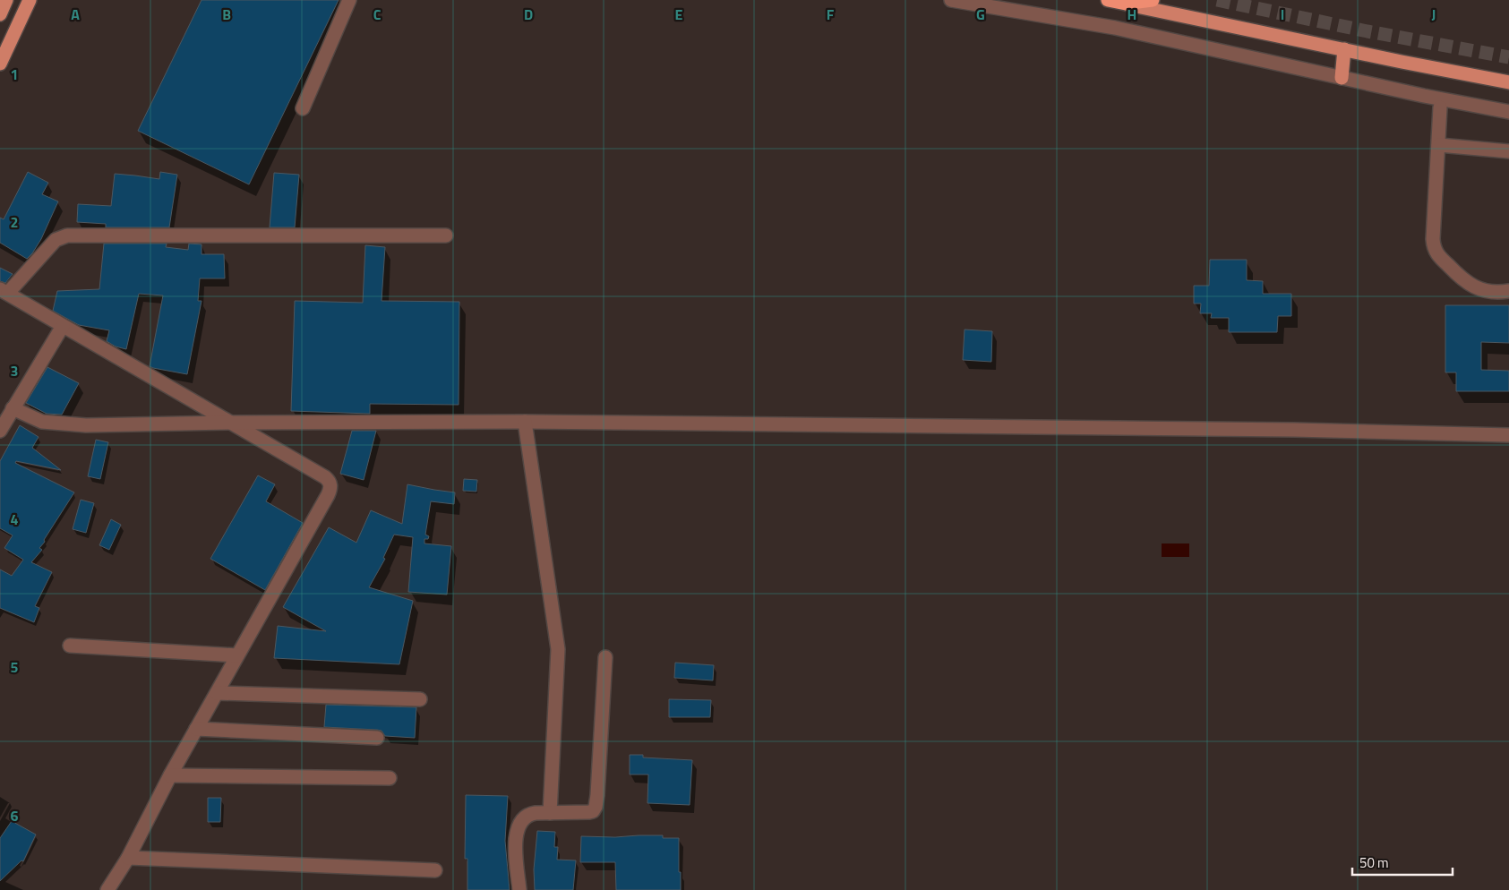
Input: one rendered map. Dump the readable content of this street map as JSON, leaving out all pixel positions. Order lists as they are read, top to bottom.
{
  "scale_bar": "50 m",
  "grid": {
    "columns": [
      "A",
      "B",
      "C",
      "D",
      "E",
      "F",
      "G",
      "H",
      "I",
      "J"
    ],
    "rows": [
      "1",
      "2",
      "3",
      "4",
      "5",
      "6"
    ]
  }
}
